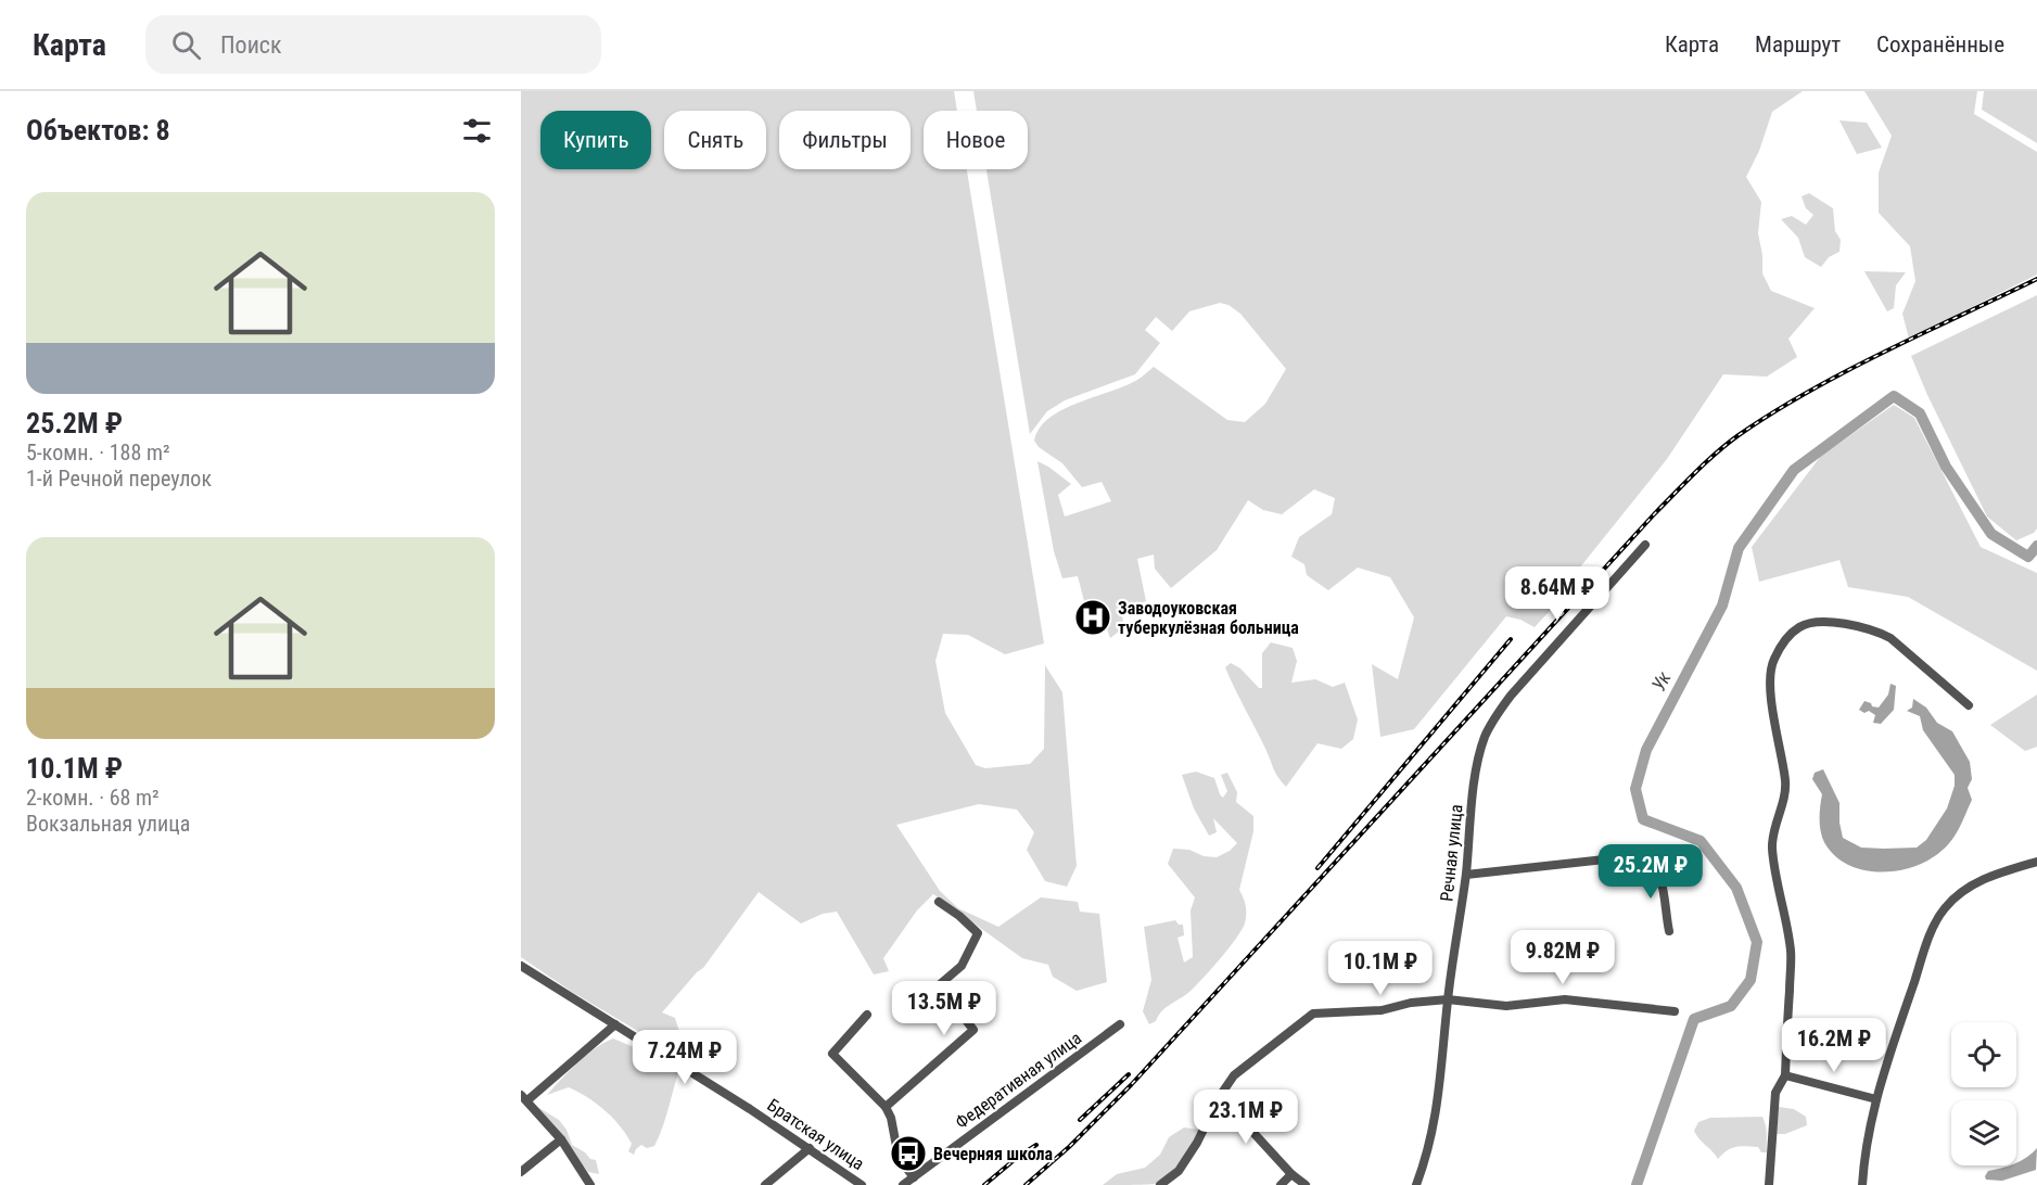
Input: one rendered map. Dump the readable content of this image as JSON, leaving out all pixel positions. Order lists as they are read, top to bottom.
{
  "streets": {
    "street": ["Речная улица", "Федеративная улица", "Братская улица"]
  },
  "water": ["Ук"],
  "places": {
    "hospital": ["Заводоуковская туберкулёзная больница"],
    "bus stop": ["Вечерняя школа"]
  },
  "page": {
    "header": "Карта",
    "search": "Поиск",
    "nav": ["Карта", "Маршрут", "Сохранённые"],
    "heading": "Объектов: 8",
    "chip": [
      "Купить",
      "Снять",
      "Фильтры",
      "Новое"
    ],
    "list": [
      {
        "name": "25.2M ₽",
        "note": "5-комн. · 188 m² · 1-й Речной переулок"
      },
      {
        "name": "10.1M ₽",
        "note": "2-комн. · 68 m² · Вокзальная улица"
      }
    ],
    "price": [
      "8.64M ₽",
      "25.2M ₽",
      "9.82M ₽",
      "10.1M ₽",
      "13.5M ₽",
      "16.2M ₽",
      "7.24M ₽",
      "23.1M ₽"
    ]
  }
}
